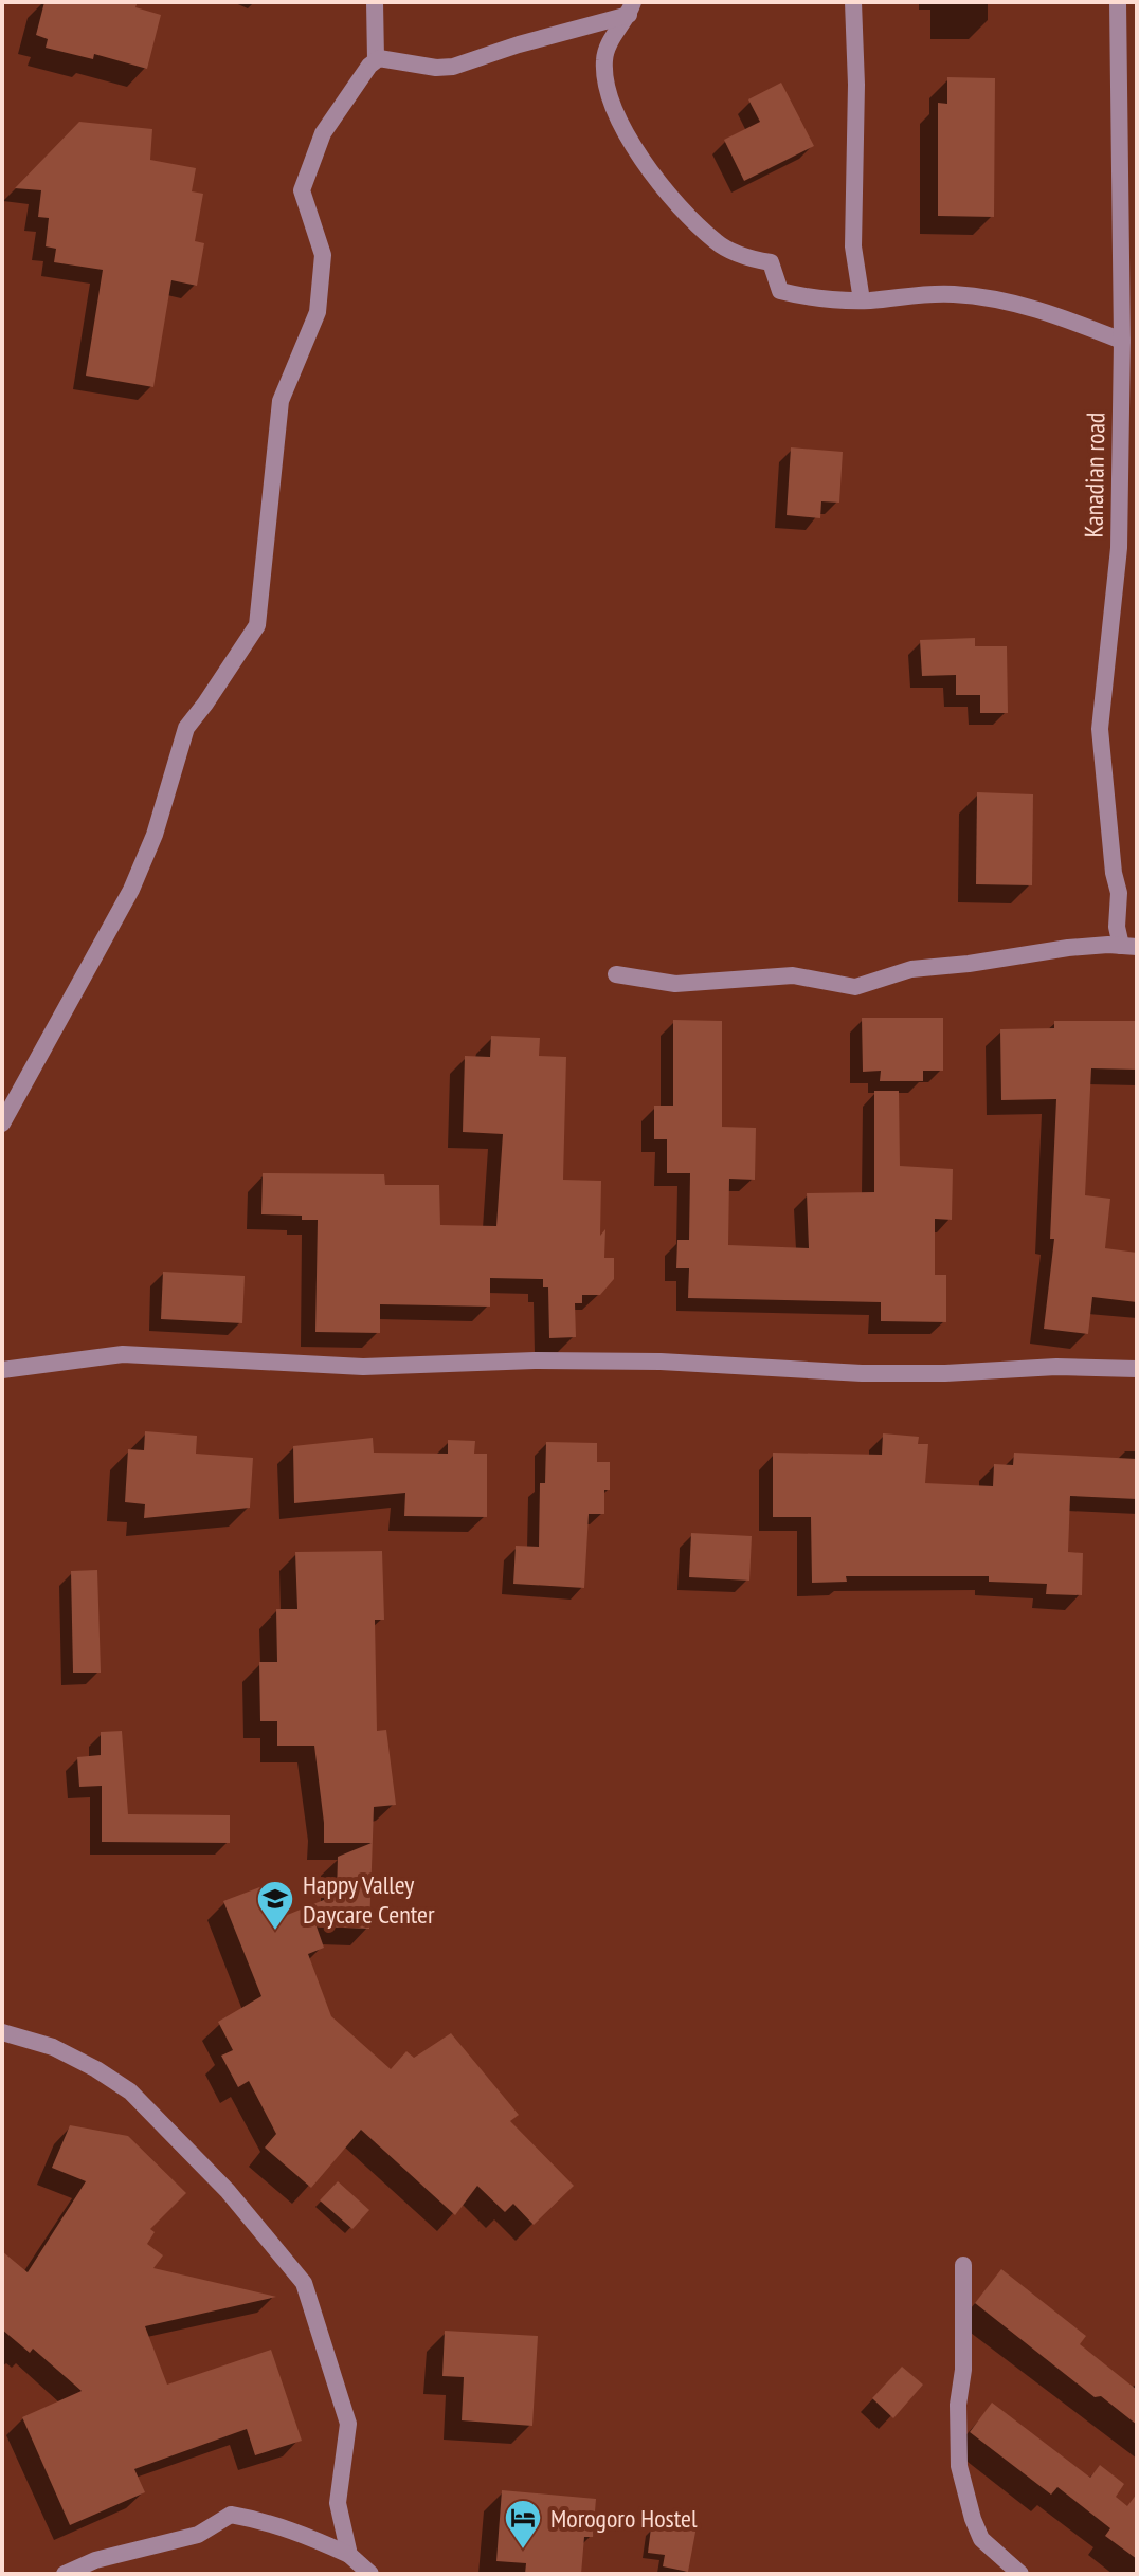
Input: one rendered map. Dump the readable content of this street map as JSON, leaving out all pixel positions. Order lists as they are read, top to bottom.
{
  "streets": {
    "street": ["Kanadian road"]
  },
  "places": {
    "school or university": ["Happy Valley Daycare Center"],
    "hotel": ["Morogoro Hostel"]
  }
}
